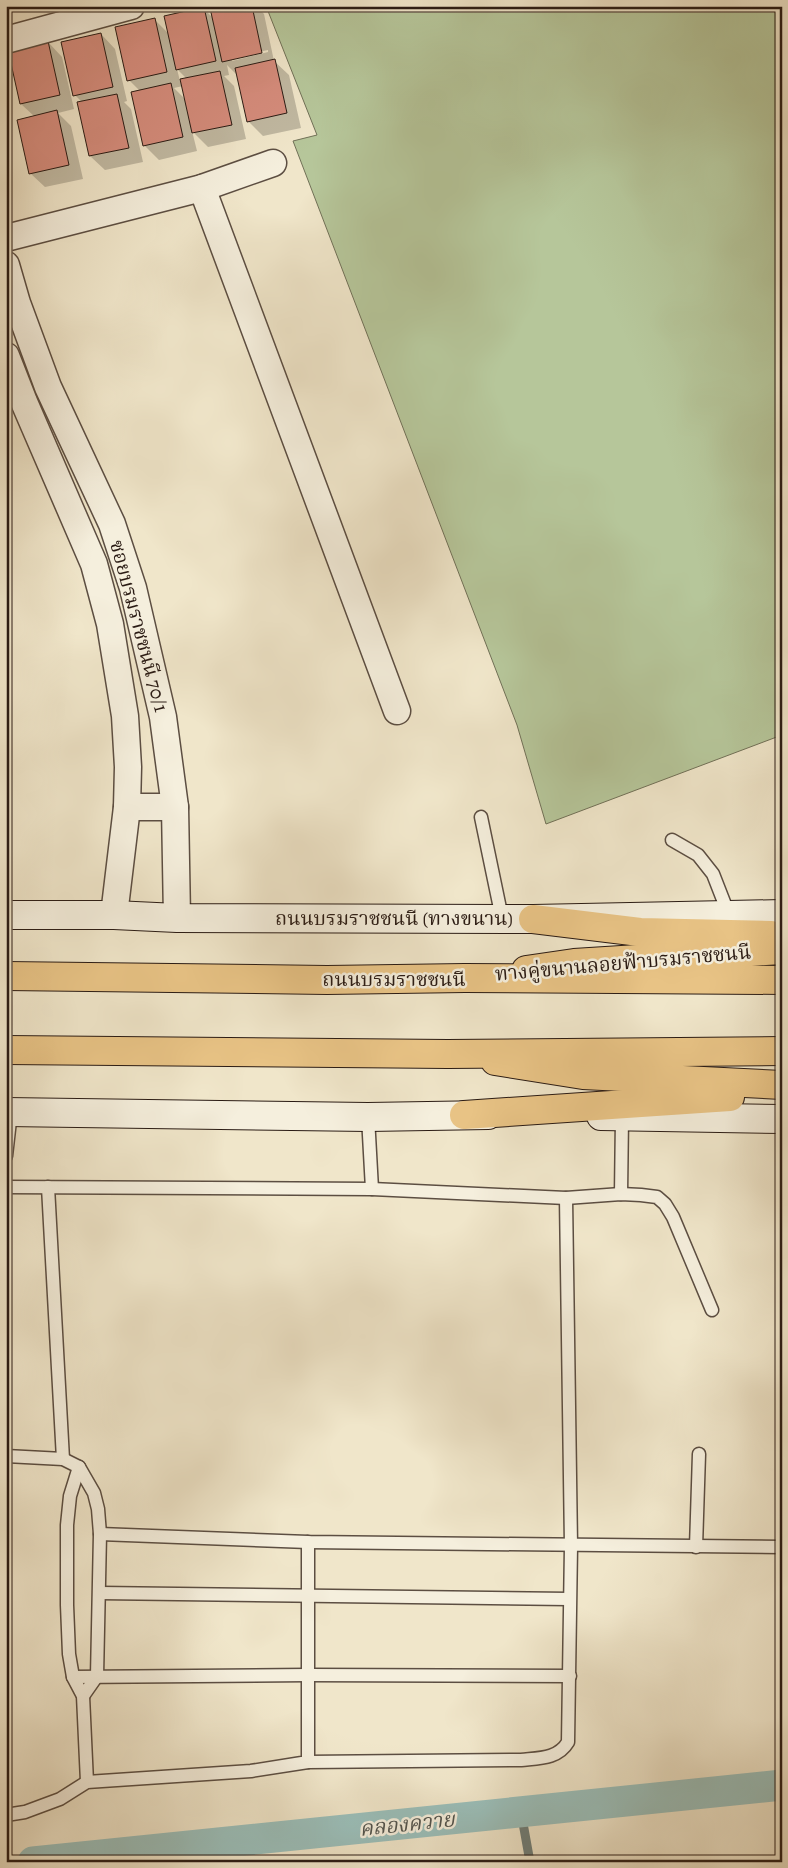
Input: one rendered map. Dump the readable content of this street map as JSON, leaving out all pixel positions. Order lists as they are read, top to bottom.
{
  "streets": {
    "main road": ["ถนนบรมราชชนนี (ทางขนาน)", "ทางคู่ขนานลอยฟ้าบรมราชชนนี", "ถนนบรมราชชนนี"],
    "street": ["ซอยบรมราชชนนี 70/1"]
  },
  "crossings": [
    ["ซอยบรมราชชนนี 70/1", "ถนนบรมราชชนนี (ทางขนาน)"],
    ["ทางคู่ขนานลอยฟ้าบรมราชชนนี", "ถนนบรมราชชนนี"]
  ],
  "water": ["คลองควาย"]
}
